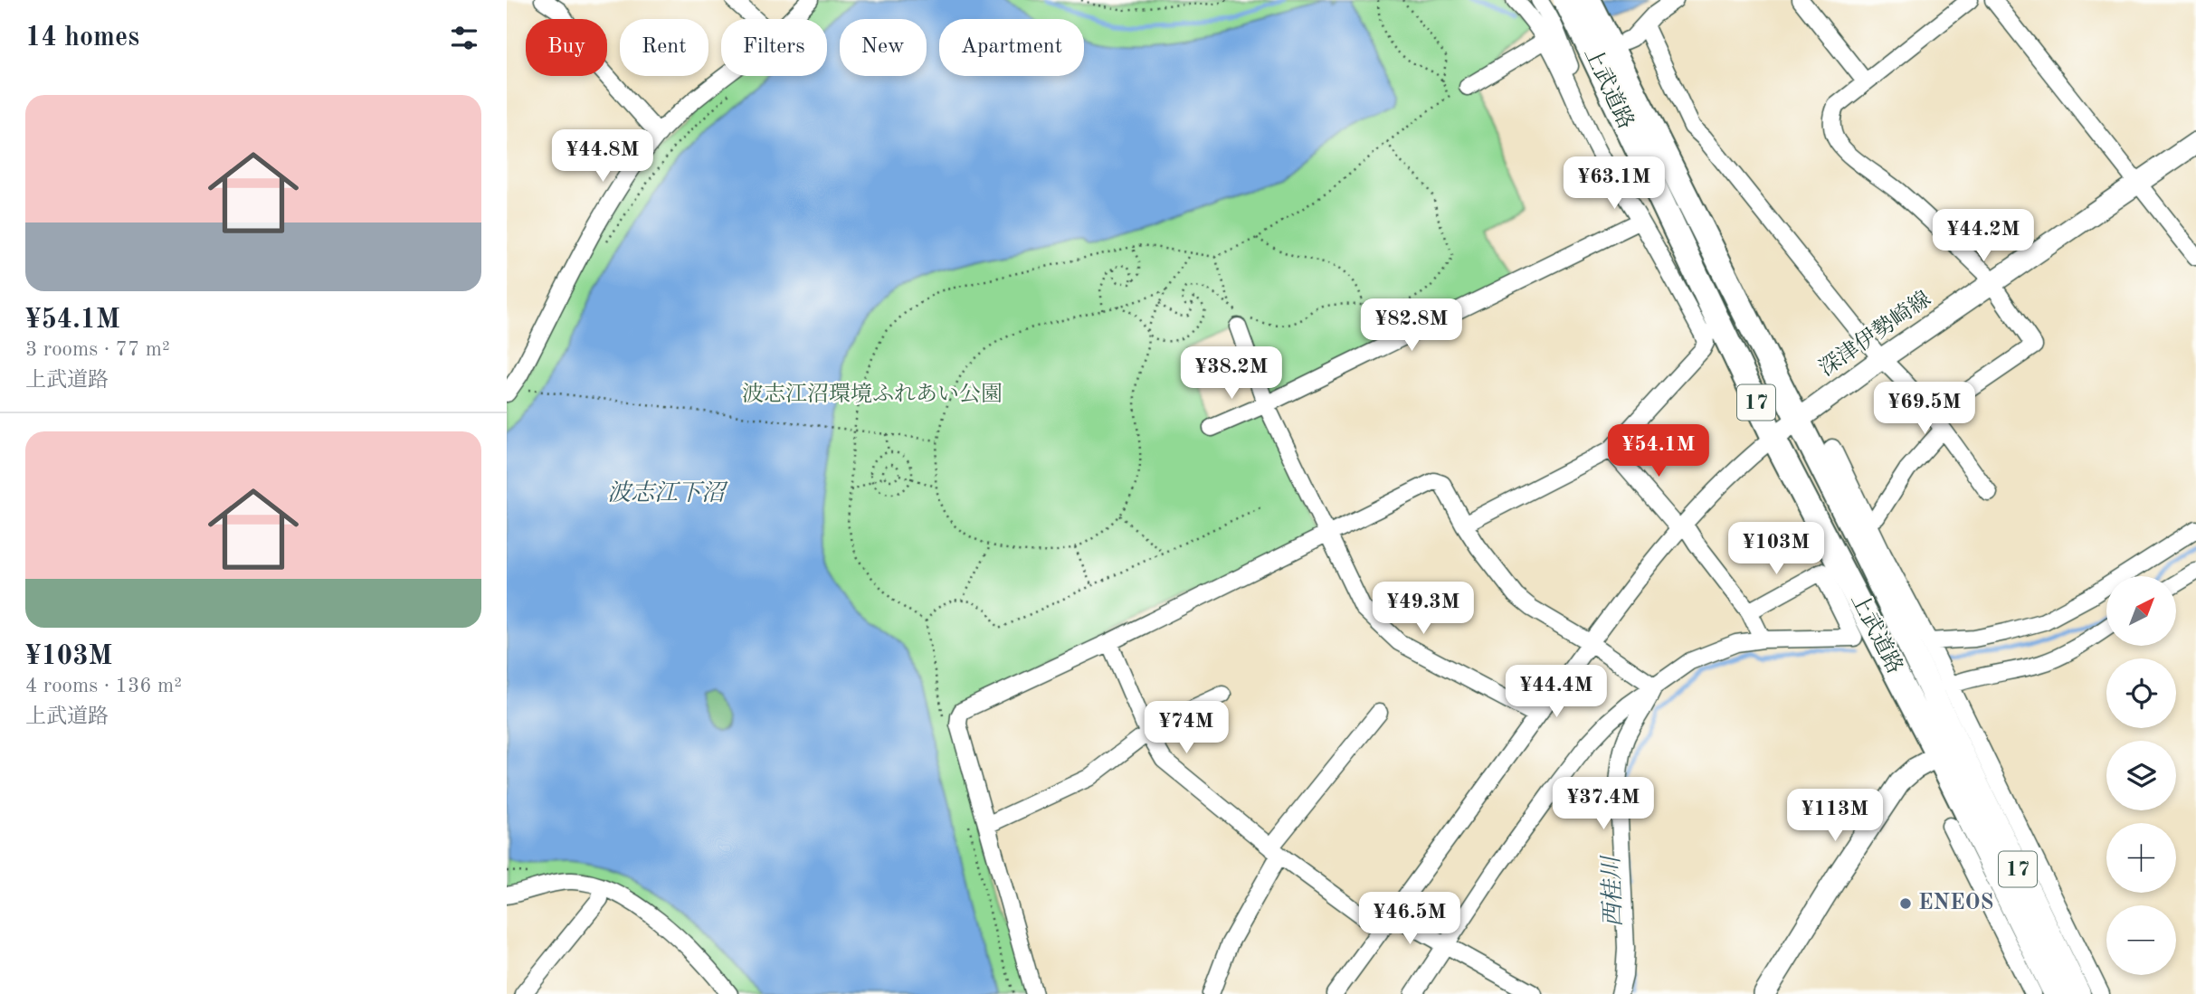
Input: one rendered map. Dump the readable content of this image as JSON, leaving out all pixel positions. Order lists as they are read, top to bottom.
{
  "streets": {
    "highway": ["上武道路", "17"],
    "main road": ["深津伊勢崎線"]
  },
  "crossings": [
    ["上武道路", "深津伊勢崎線"]
  ],
  "water": ["波志江下沼", "西桂川"],
  "parks": ["波志江沼環境ふれあい公園"],
  "places": ["ENEOS"],
  "north": "top right",
  "page": {
    "heading": "14 homes",
    "chip": [
      "Buy",
      "Rent",
      "Filters",
      "New",
      "Apartment"
    ],
    "list": [
      {
        "name": "¥54.1M",
        "note": "3 rooms · 77 m² · 上武道路"
      },
      {
        "name": "¥103M",
        "note": "4 rooms · 136 m² · 上武道路"
      }
    ],
    "price": [
      "¥44.8M",
      "¥63.1M",
      "¥44.2M",
      "¥82.8M",
      "¥38.2M",
      "¥69.5M",
      "¥54.1M",
      "¥103M",
      "¥49.3M",
      "¥44.4M",
      "¥74M",
      "¥37.4M",
      "¥113M",
      "¥46.5M"
    ],
    "map_buttons": ["+", "−"]
  }
}
